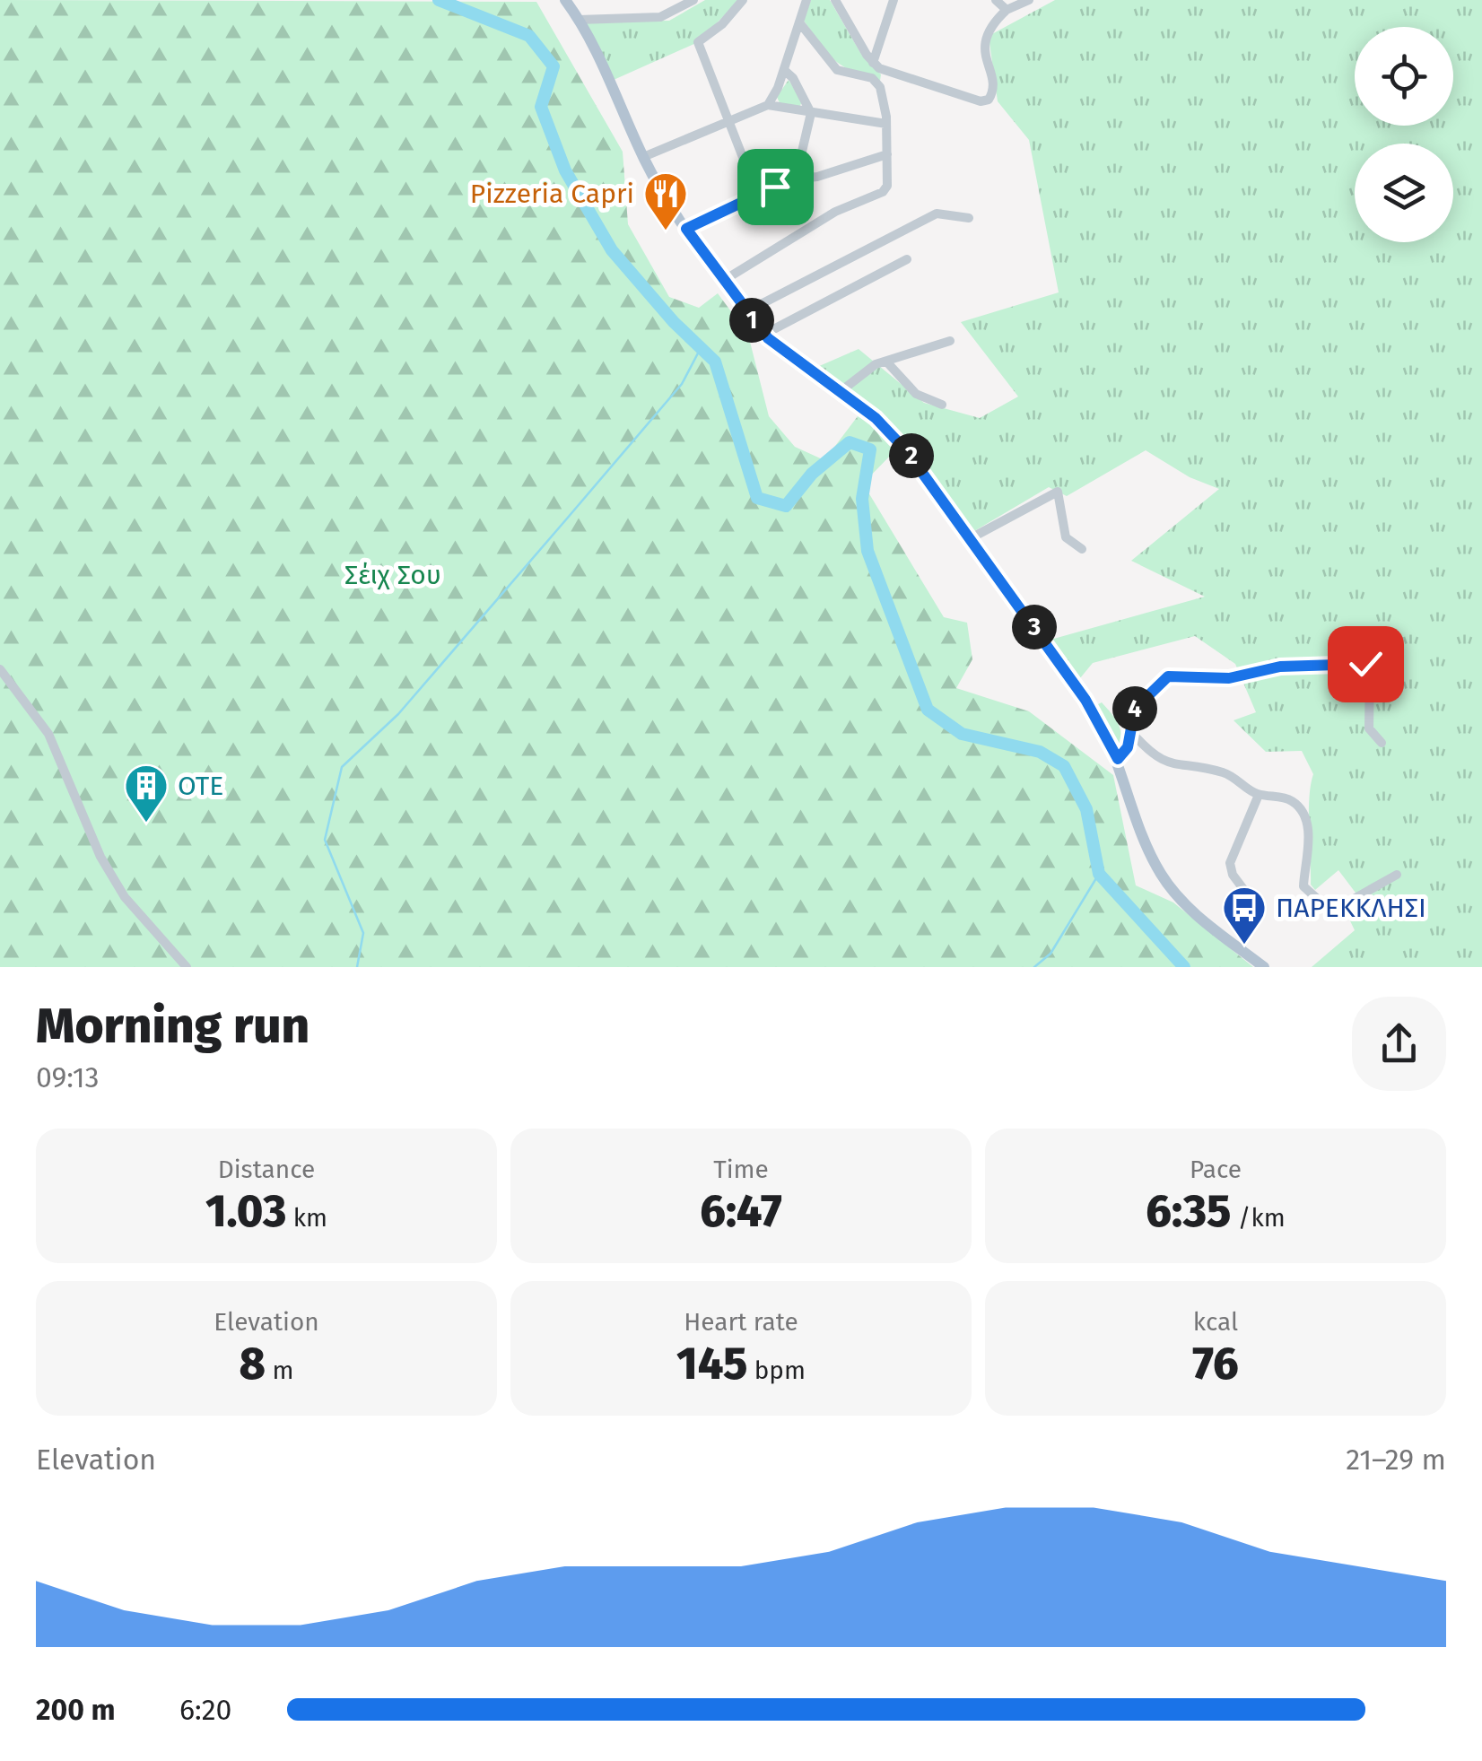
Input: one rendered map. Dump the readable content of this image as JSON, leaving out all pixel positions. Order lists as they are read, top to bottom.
{
  "parks": ["Σέιχ Σου"],
  "places": {
    "restaurant": ["Pizzeria Capri"],
    "building": ["ΟΤΕ"],
    "bus stop": ["ΠΑΡΕΚΚΛΗΣΙ"]
  },
  "page": {
    "pins": [
      "1",
      "2",
      "3",
      "4"
    ],
    "heading": ["Morning run", "09:13"],
    "stats": [
      ["Distance", "1.03 km"],
      ["Time", "6:47"],
      ["Pace", "6:35 /km"],
      ["Elevation", "8 m"],
      ["Heart rate", "145 bpm"],
      ["kcal", "76"]
    ],
    "chart": ["Elevation", "21–29 m"],
    "list": [
      {
        "name": "200 m",
        "note": "6:20"
      }
    ]
  }
}
